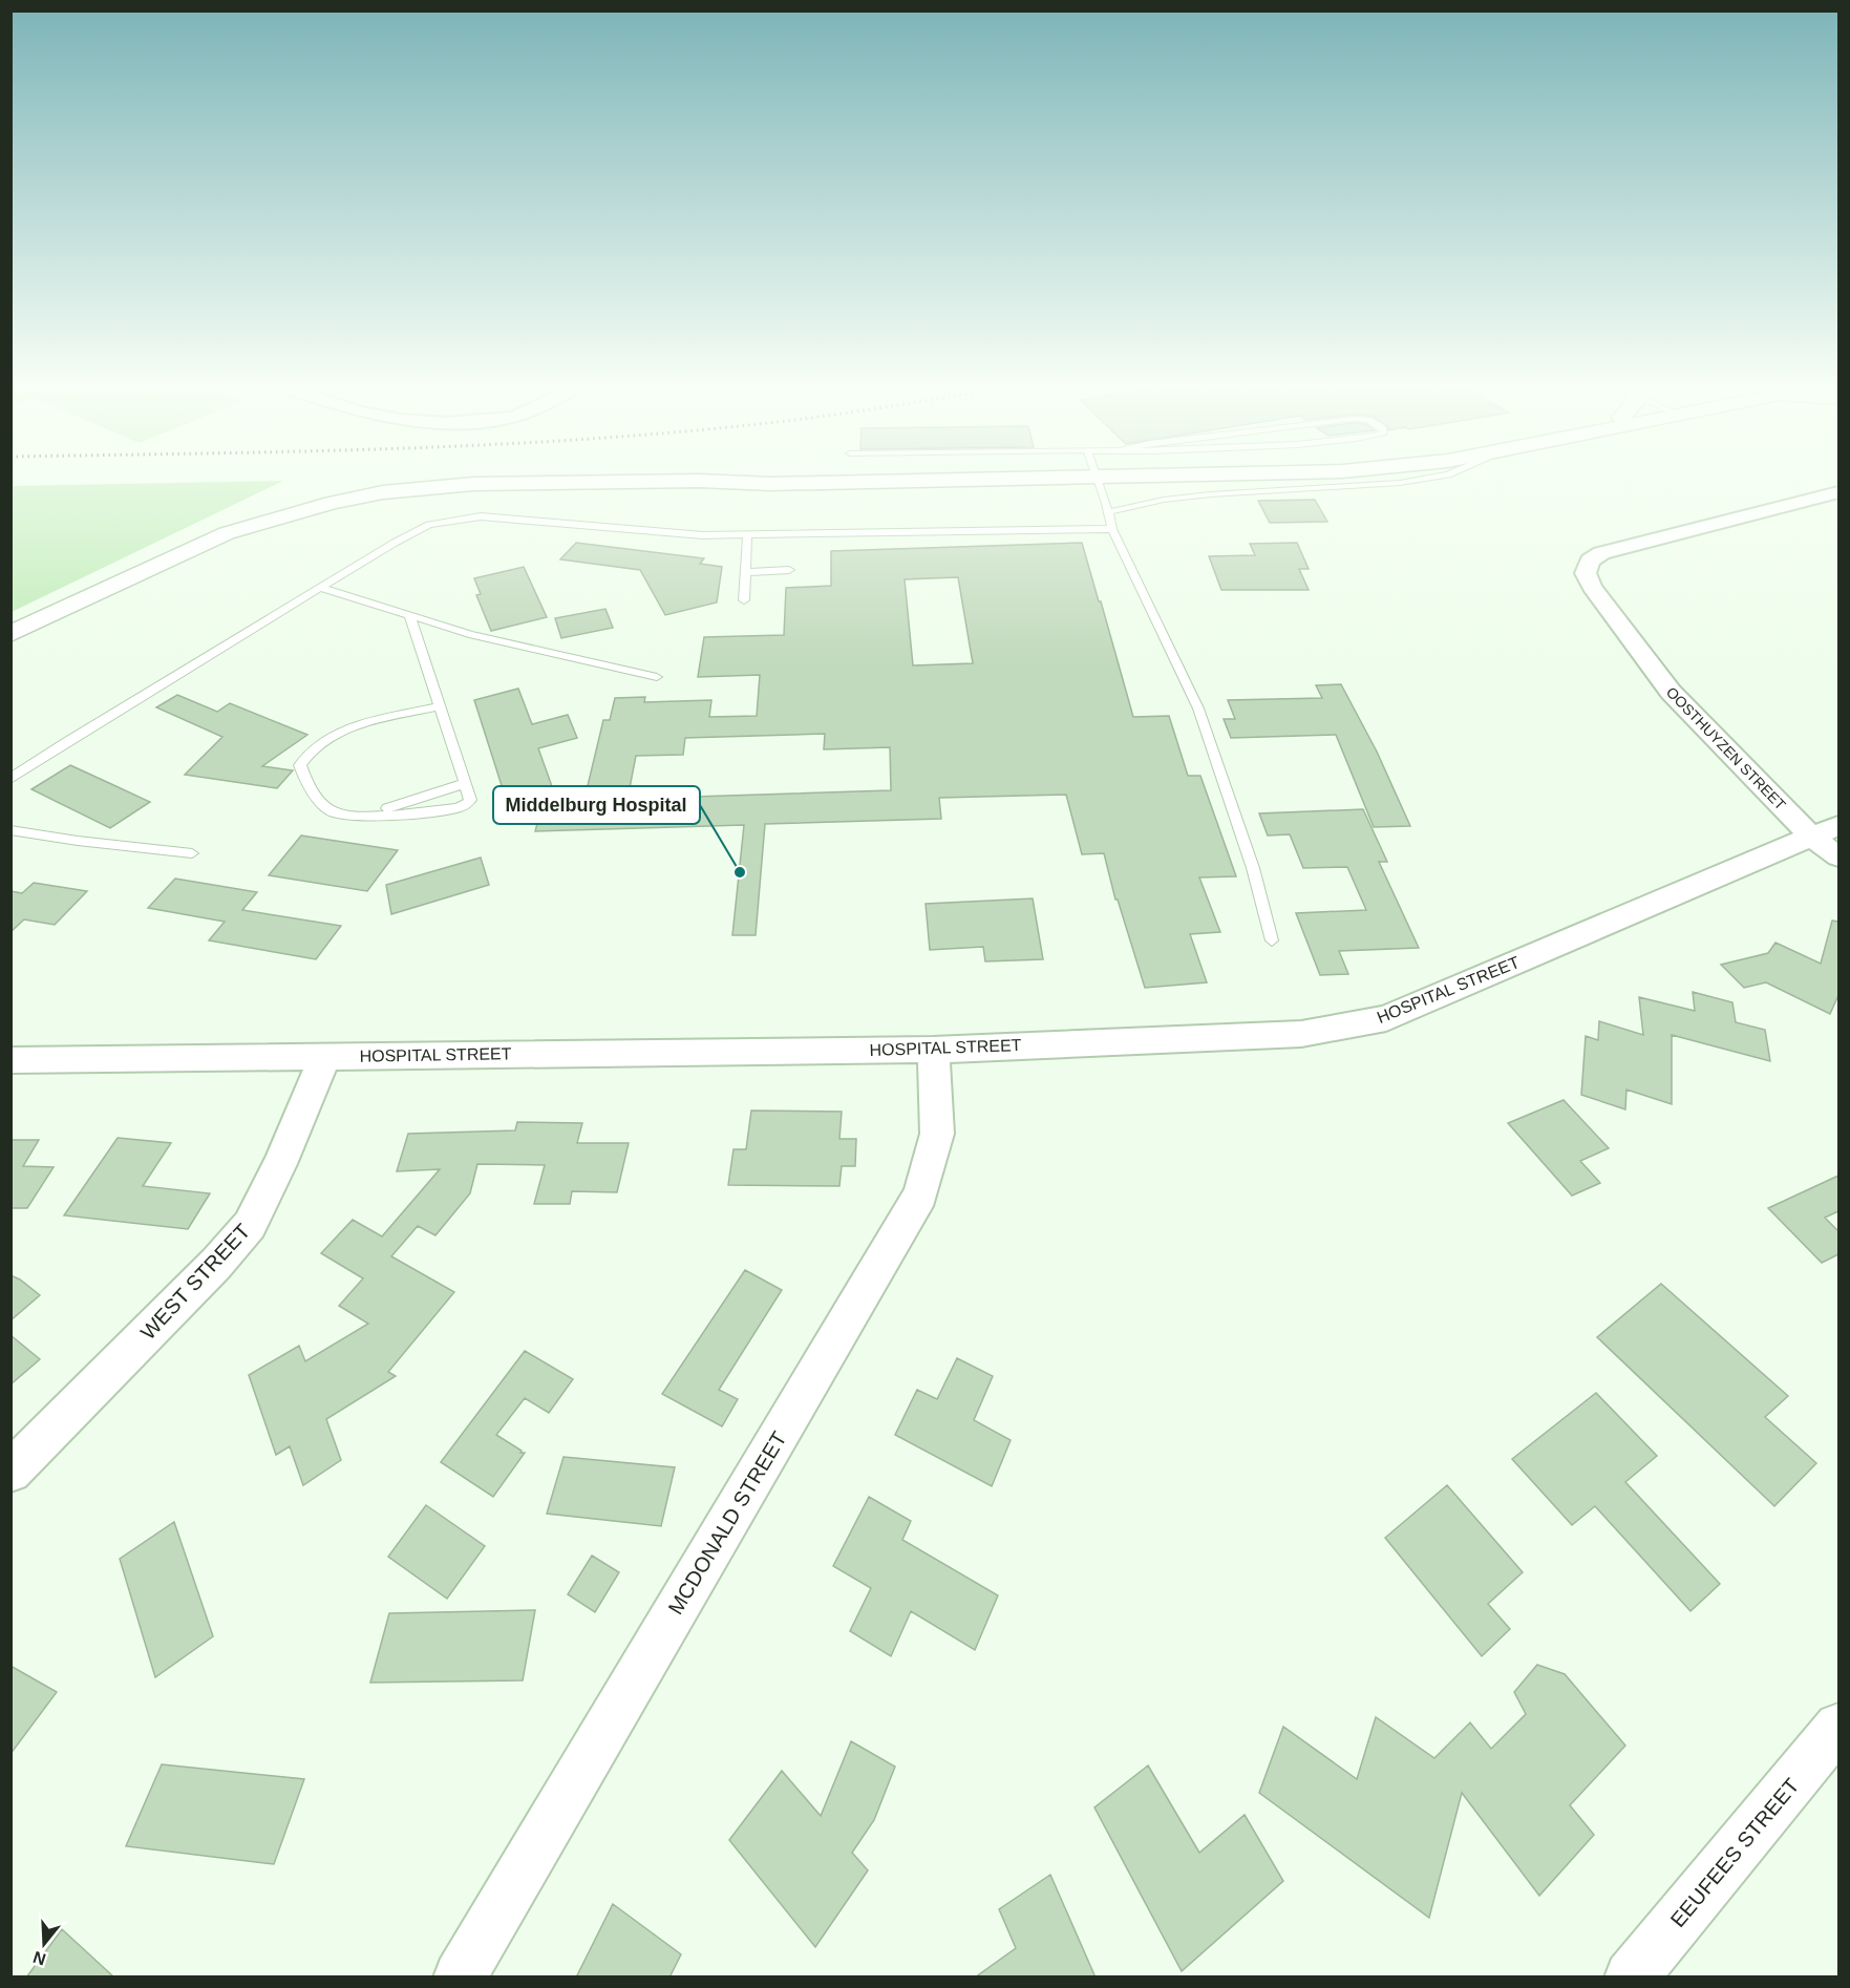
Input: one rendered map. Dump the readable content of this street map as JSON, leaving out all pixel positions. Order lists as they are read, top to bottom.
{
  "streets": {
    "street": [
      "OOSTHUYZEN STREET",
      "HOSPITAL STREET",
      "WEST STREET",
      "MCDONALD STREET",
      "EEUFEES STREET"
    ]
  },
  "crossings": [
    ["OOSTHUYZEN STREET", "HOSPITAL STREET"],
    ["HOSPITAL STREET", "WEST STREET"],
    ["HOSPITAL STREET", "MCDONALD STREET"]
  ],
  "places": ["Middelburg Hospital"],
  "north": "bottom"
}
